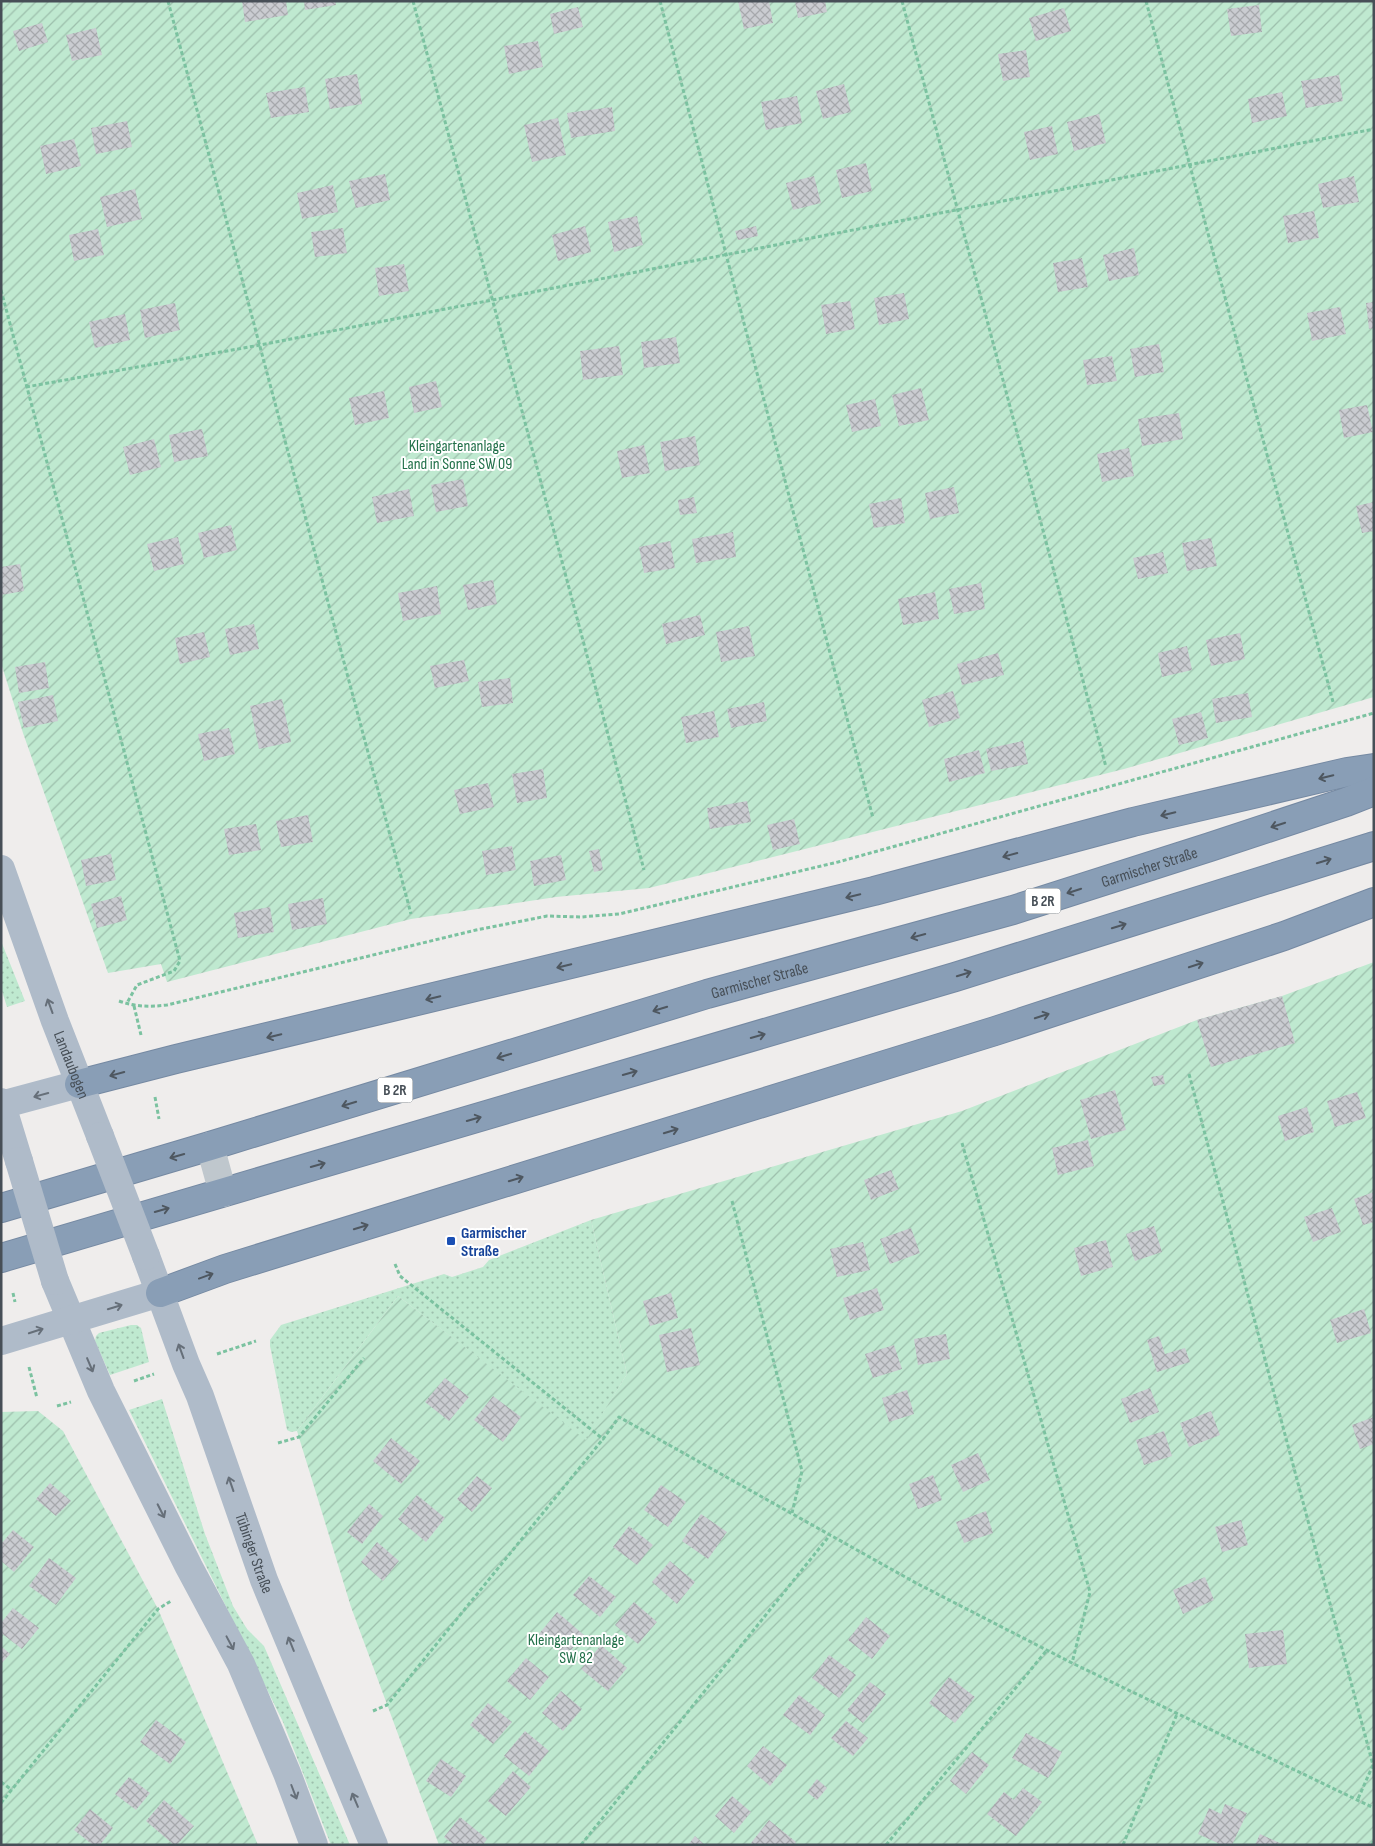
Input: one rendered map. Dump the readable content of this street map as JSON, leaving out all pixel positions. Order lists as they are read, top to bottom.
{
  "streets": {
    "highway": ["Garmischer Straße", "B 2R"],
    "main road": ["Landaubogen", "Tübinger Straße"]
  },
  "crossings": [
    ["Landaubogen", "Tübinger Straße"]
  ],
  "one_way": ["Landaubogen"],
  "parks": ["Kleingartenanlage Land in Sonne SW 09", "Kleingartenanlage SW 82"],
  "places": {
    "transit": ["Garmischer Straße"]
  }
}
